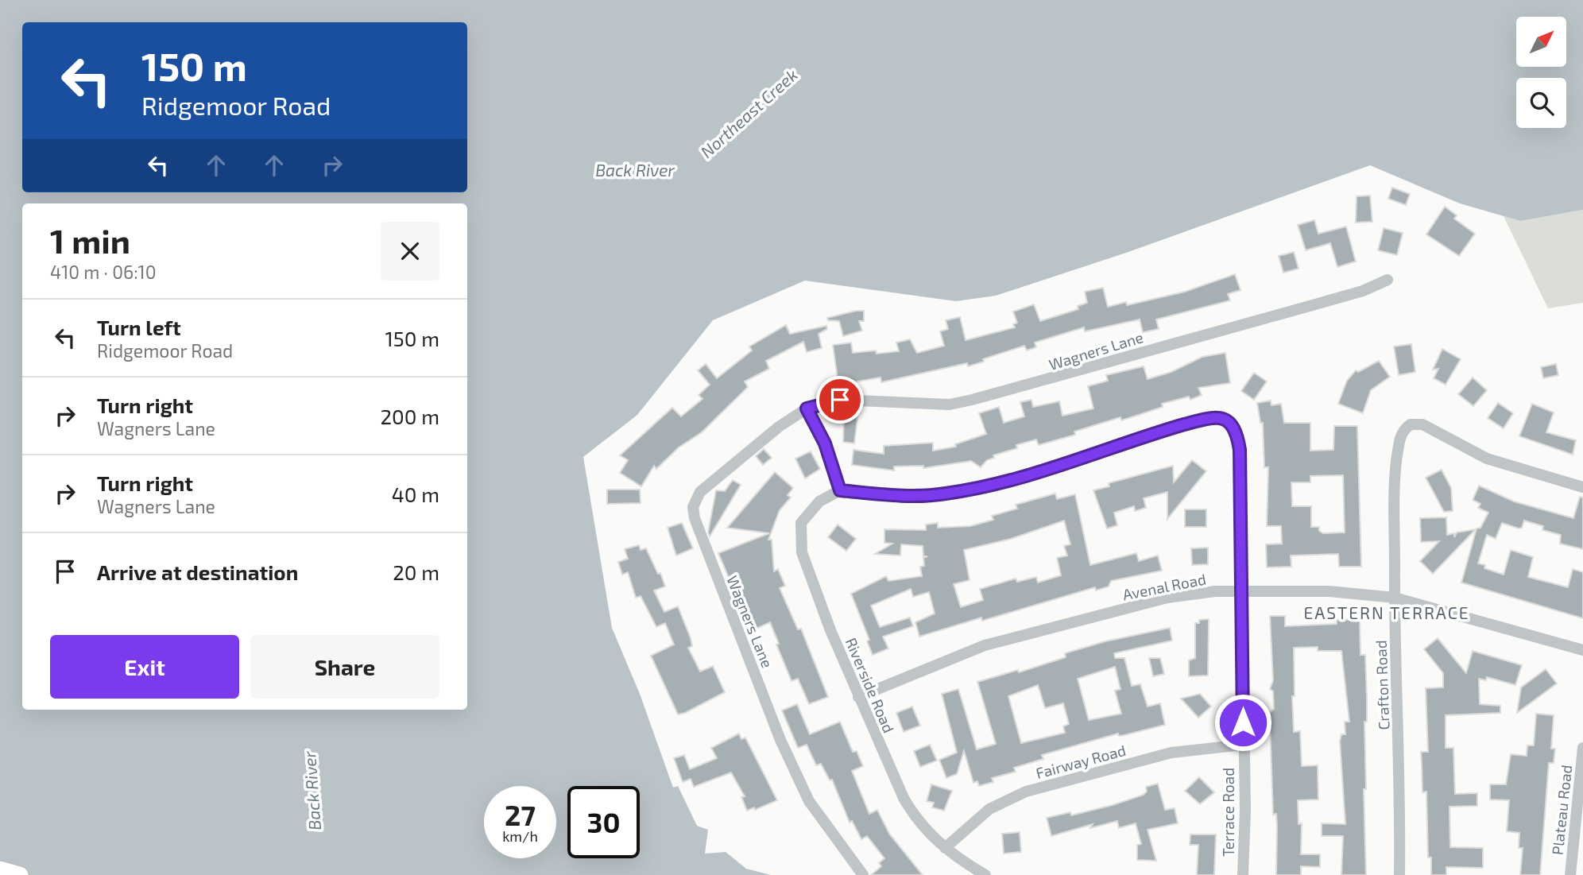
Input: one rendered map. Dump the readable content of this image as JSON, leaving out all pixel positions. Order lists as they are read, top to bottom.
{
  "streets": {
    "street": [
      "Wagners Lane",
      "Avenal Road",
      "Riverside Road",
      "Crafton Road",
      "Fairway Road",
      "Plateau Road",
      "Terrace Road"
    ]
  },
  "crossings": [
    ["Avenal Road", "Riverside Road"],
    ["Avenal Road", "Crafton Road"],
    ["Avenal Road", "Terrace Road"],
    ["Riverside Road", "Fairway Road"],
    ["Riverside Road", "Terrace Road"],
    ["Fairway Road", "Terrace Road"]
  ],
  "districts": ["EASTERN TERRACE"],
  "water": ["Northeast Creek", "Back River"],
  "north": "top right",
  "page": {
    "turn": ["150 m", "Ridgemoor Road"],
    "heading": ["1 min", "410 m · 06:10"],
    "list": [
      {
        "name": "Turn left",
        "note": "Ridgemoor Road",
        "value": "150 m"
      },
      {
        "name": "Turn right",
        "note": "Wagners Lane",
        "value": "200 m"
      },
      {
        "name": "Turn right",
        "note": "Wagners Lane",
        "value": "40 m"
      },
      {
        "name": "Arrive at destination",
        "value": "20 m"
      }
    ],
    "buttons": ["Exit", "Share"],
    "speed": "27 km/h",
    "limit": "30"
  }
}
